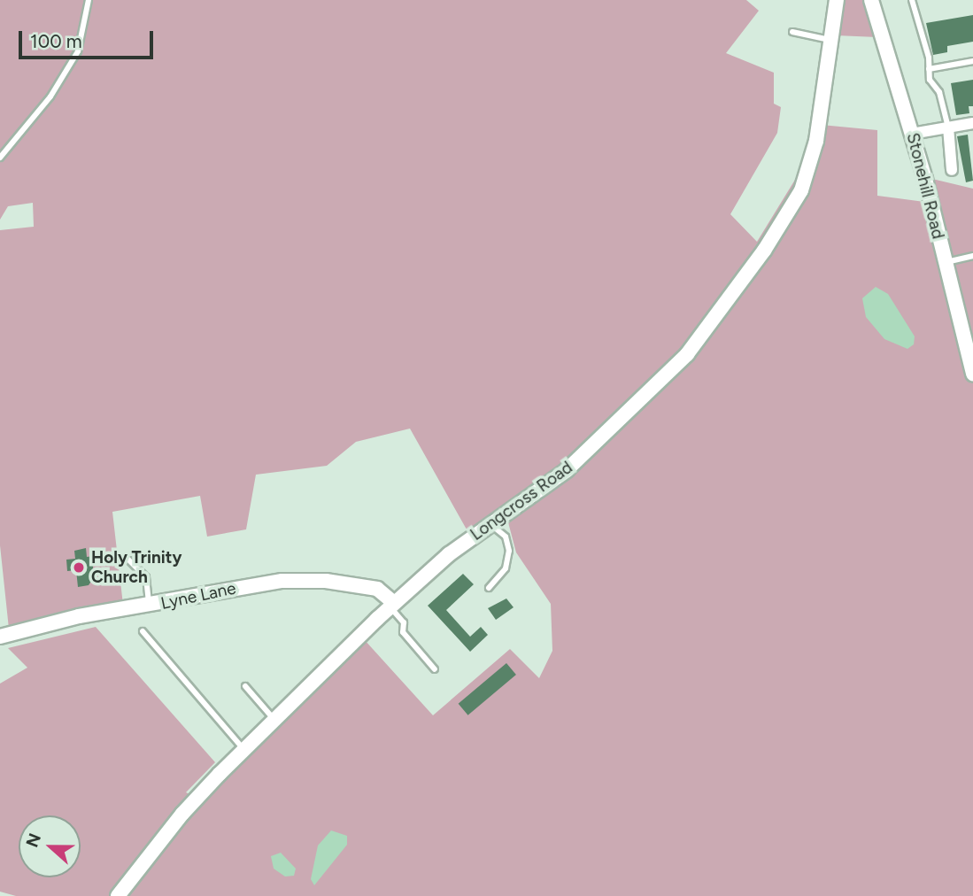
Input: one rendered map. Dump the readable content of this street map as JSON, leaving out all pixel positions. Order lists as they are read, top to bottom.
{
  "streets": {
    "main road": ["Stonehill Road", "Longcross Road", "Lyne Lane"]
  },
  "crossings": [
    ["Longcross Road", "Lyne Lane"]
  ],
  "places": ["Holy Trinity Church"],
  "scale_bar": "100 m",
  "north": "left"
}
